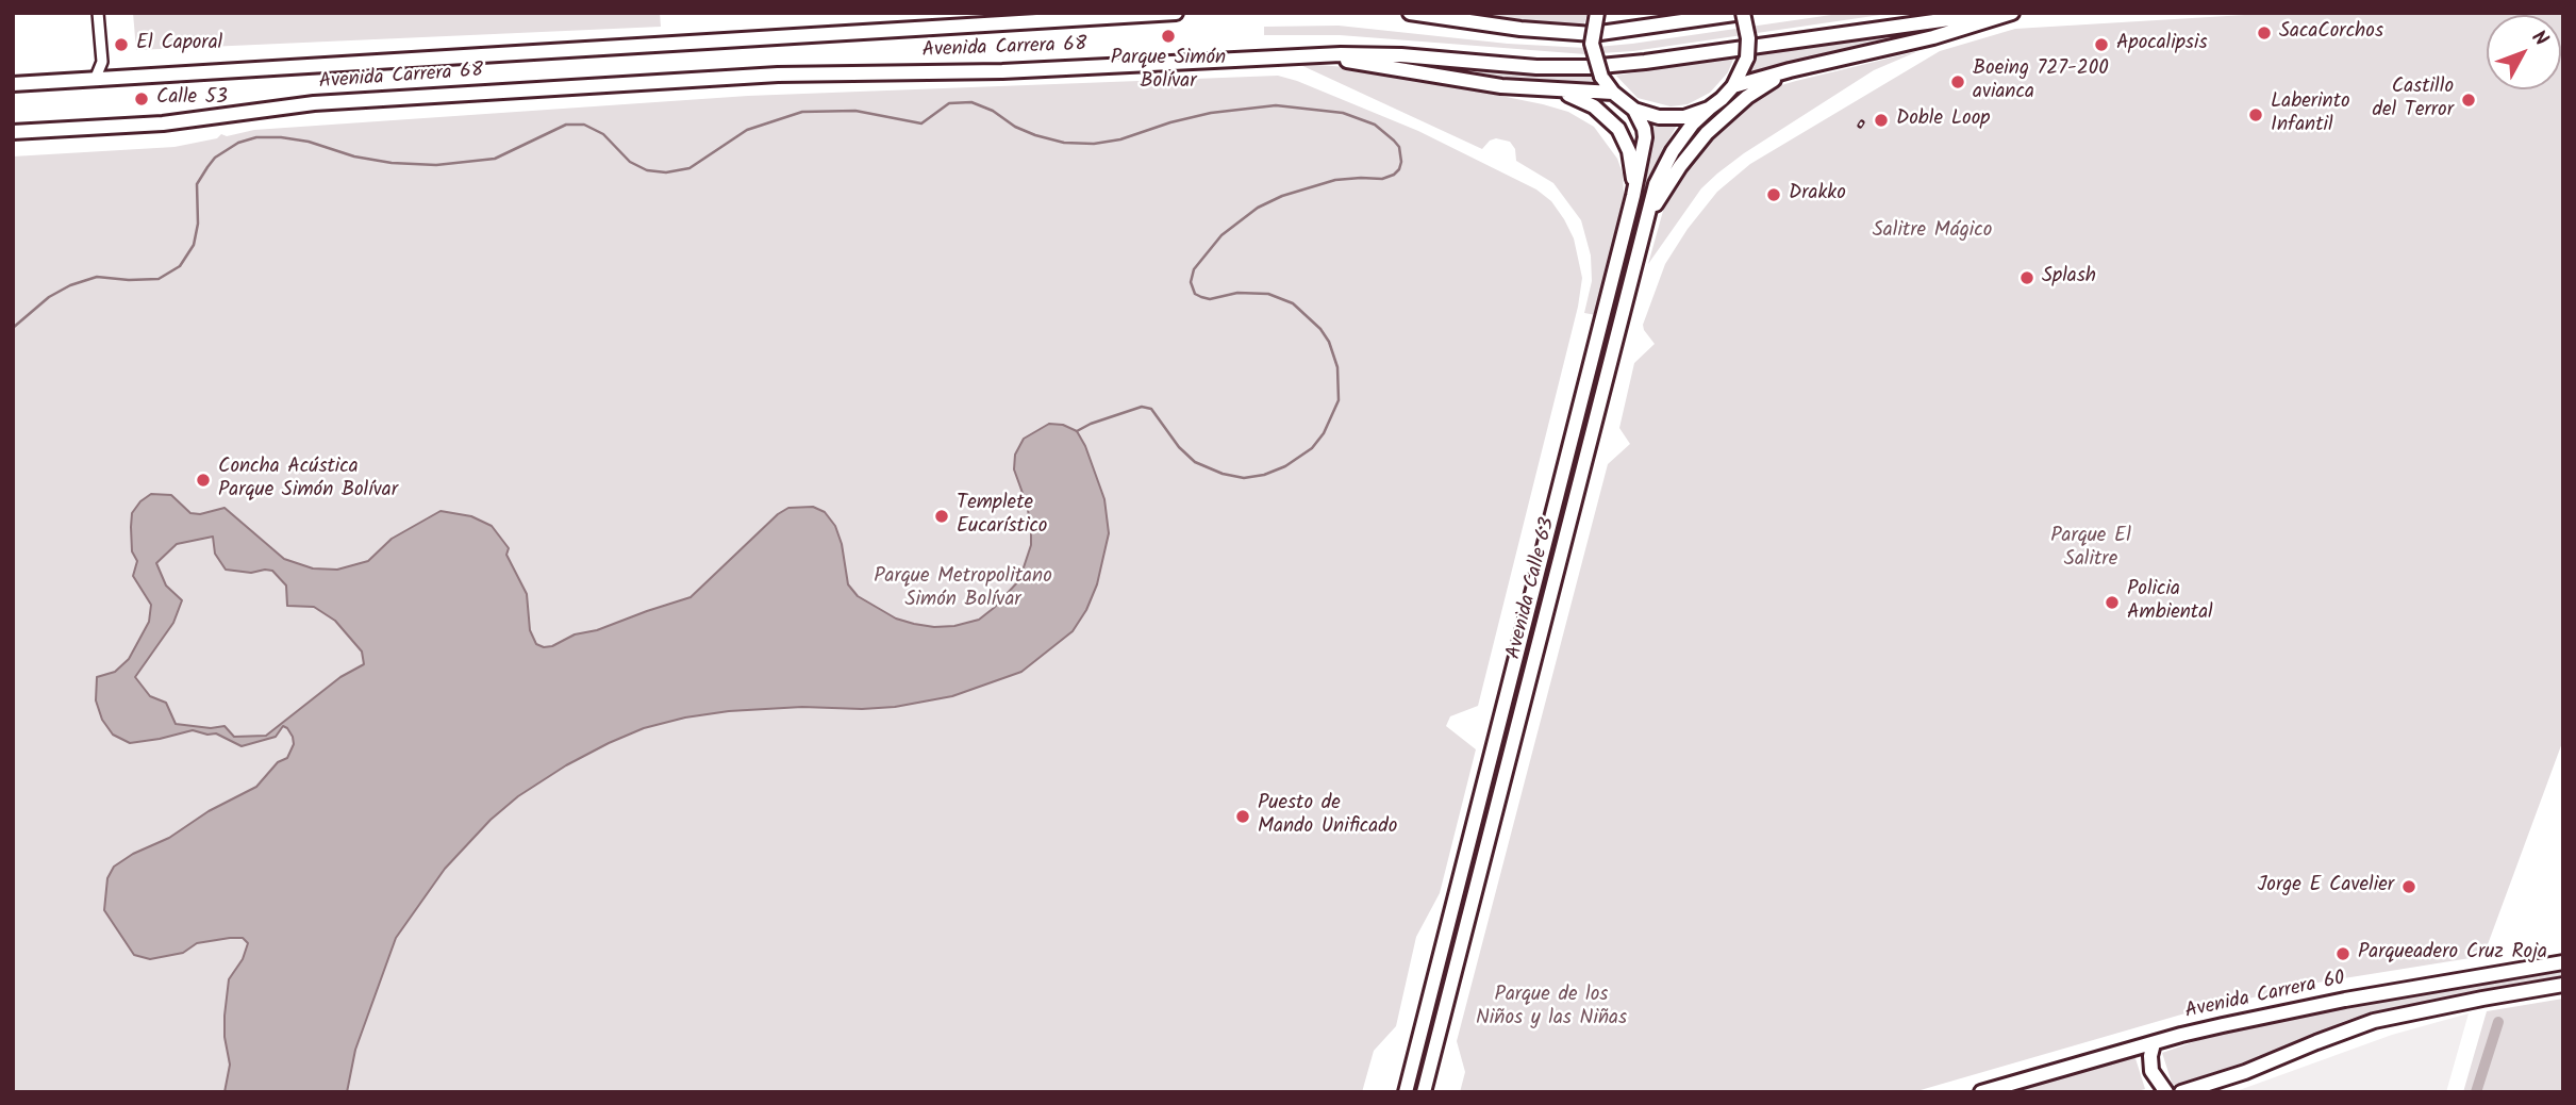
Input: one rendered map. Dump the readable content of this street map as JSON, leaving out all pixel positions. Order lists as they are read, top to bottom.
{
  "streets": {
    "main road": ["Avenida Carrera 68", "Avenida Calle 63", "Avenida Carrera 60"]
  },
  "parks": [
    "Salitre Mágico",
    "Parque El Salitre",
    "Parque Metropolitano Simón Bolívar",
    "Parque de los Niños y las Niñas"
  ],
  "places": [
    "SacaCorchos",
    "Parque Simón Bolívar",
    "El Caporal",
    "Apocalipsis",
    "Boeing 727-200 avianca",
    "Calle 53",
    "Castillo del Terror",
    "Laberinto Infantil",
    "Doble Loop",
    "Drakko",
    "Splash",
    "Concha Acústica Parque Simón Bolívar",
    "Templete Eucarístico",
    "Policia Ambiental",
    "Puesto de Mando Unificado",
    "Jorge E Cavelier",
    "Parqueadero Cruz Roja"
  ],
  "north": "top right"
}
